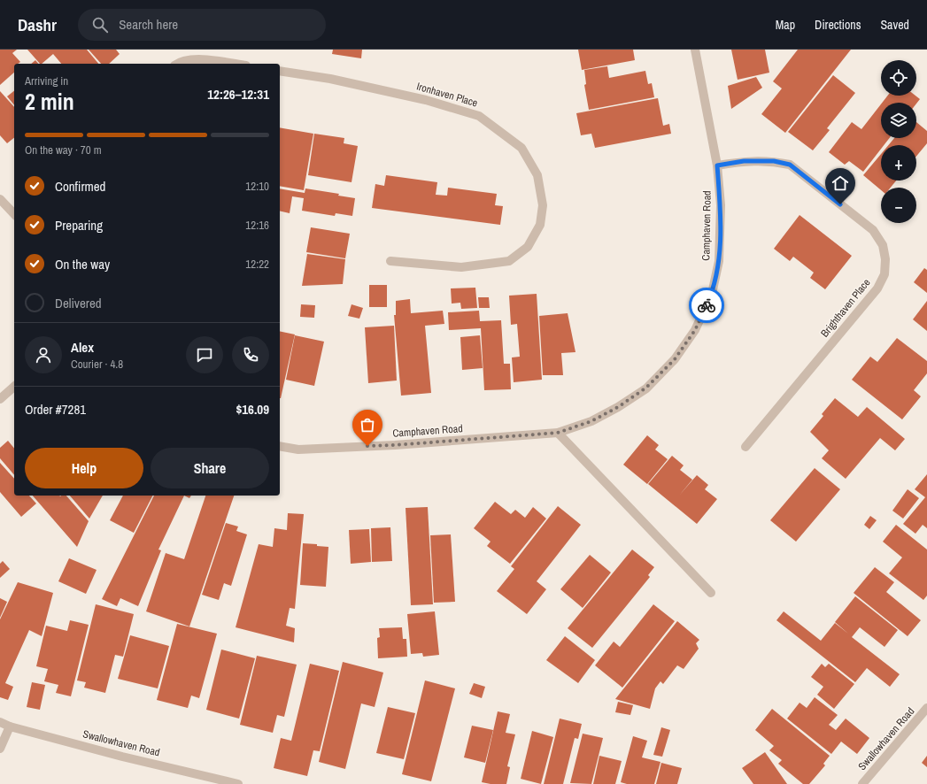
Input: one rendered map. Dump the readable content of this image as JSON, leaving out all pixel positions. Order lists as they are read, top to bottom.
{
  "streets": {
    "street": [
      "Ironhaven Place",
      "Camphaven Road",
      "Brighthaven Place",
      "Swallowhaven Road"
    ]
  },
  "crossings": [
    ["Camphaven Road", "Brighthaven Place"]
  ],
  "page": {
    "header": "Dashr",
    "search": "Search here",
    "nav": ["Map", "Directions", "Saved"],
    "map_buttons": ["+", "−"],
    "heading": ["2 min", "Arriving in", "12:26–12:31"],
    "panel": [
      "Alex",
      "Courier · 4.8",
      "Order #7281",
      "$16.09"
    ],
    "bar": "On the way · 70 m",
    "list": [
      ["Confirmed", "12:10"],
      ["Preparing", "12:16"],
      ["On the way", "12:22"],
      "Delivered"
    ],
    "buttons": ["Help", "Share"]
  }
}
